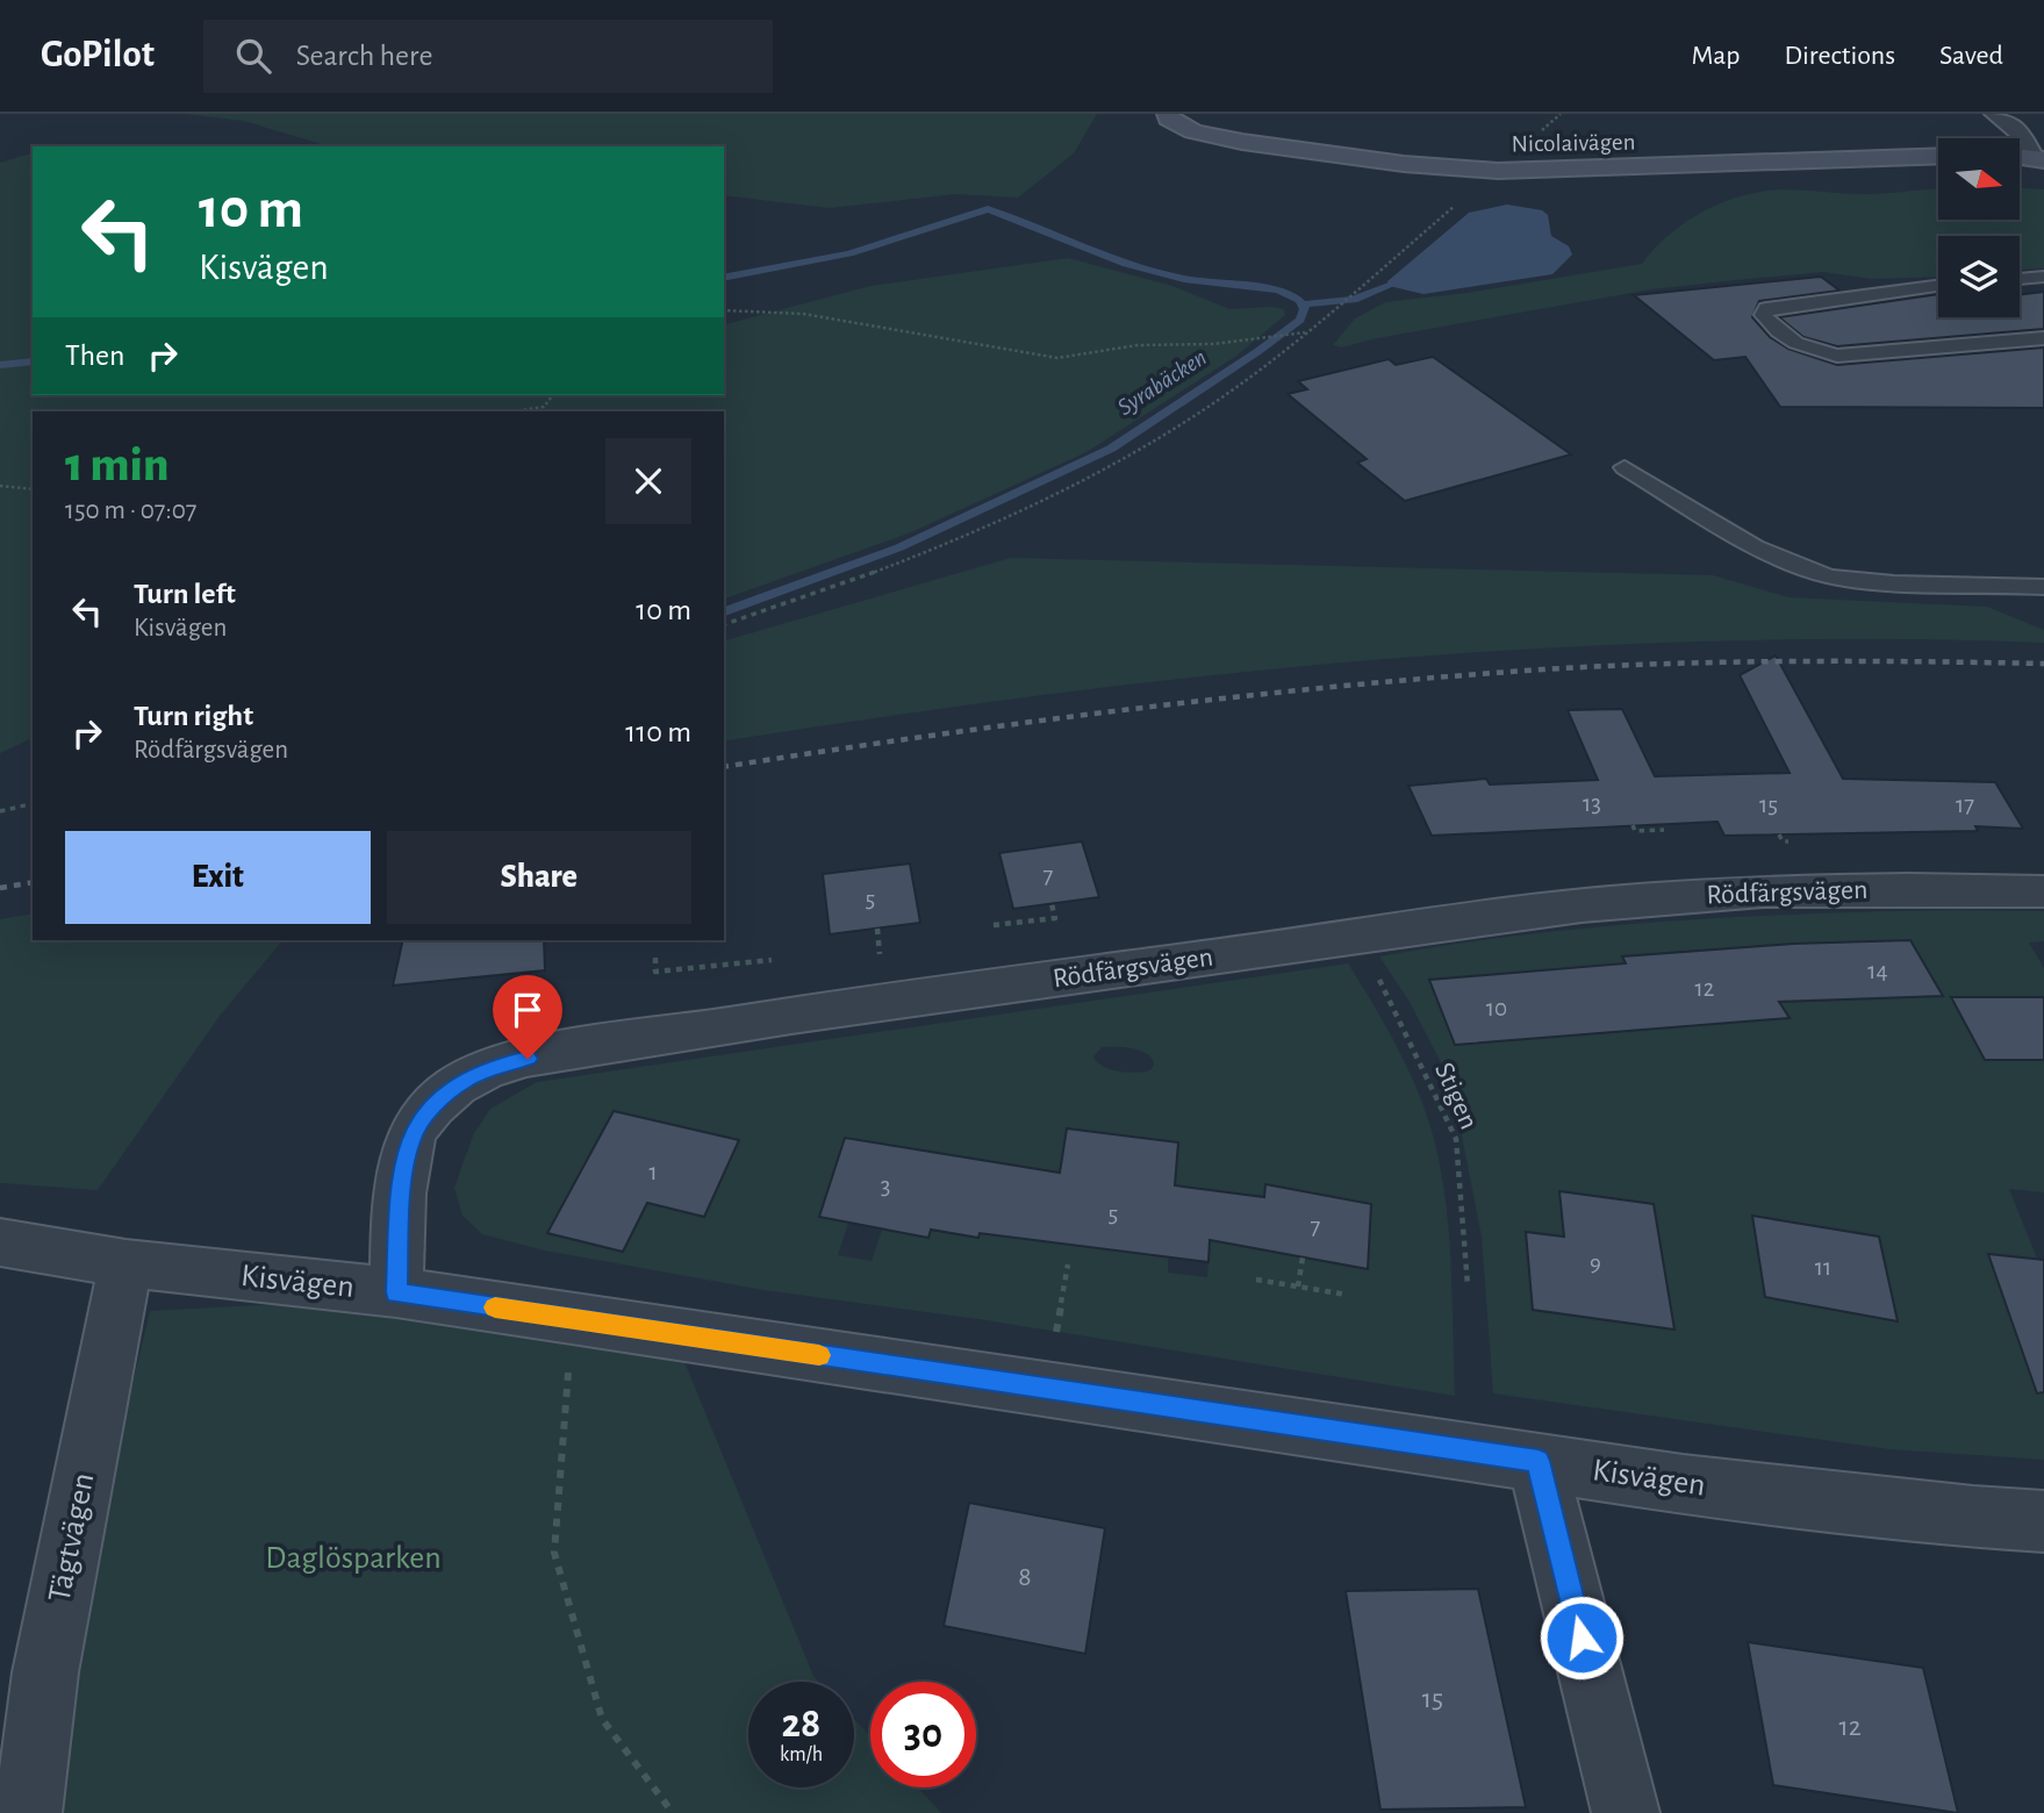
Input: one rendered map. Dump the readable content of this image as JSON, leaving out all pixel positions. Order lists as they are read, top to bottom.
{
  "streets": {
    "street": [
      "Nicolaivägen",
      "Rödfärgsvägen",
      "Kisvägen",
      "Tägtvägen"
    ],
    "path": ["Stigen"]
  },
  "crossings": [
    ["Rödfärgsvägen", "Stigen"],
    ["Rödfärgsvägen", "Kisvägen"],
    ["Kisvägen", "Tägtvägen"]
  ],
  "water": ["Syrabäcken"],
  "parks": ["Daglösparken"],
  "house_numbers": [
    "13",
    "15",
    "17",
    "7",
    "5",
    "14",
    "12",
    "10",
    "1",
    "3",
    "5",
    "7",
    "9",
    "11",
    "8",
    "15",
    "12"
  ],
  "north": "right",
  "page": {
    "header": "GoPilot",
    "search": "Search here",
    "nav": ["Map", "Directions", "Saved"],
    "turn": ["10 m", "Kisvägen"],
    "then": "Then",
    "heading": ["1 min", "150 m · 07:07"],
    "list": [
      {
        "name": "Turn left",
        "note": "Kisvägen",
        "value": "10 m"
      },
      {
        "name": "Turn right",
        "note": "Rödfärgsvägen",
        "value": "110 m"
      }
    ],
    "buttons": ["Exit", "Share"],
    "speed": "28 km/h",
    "limit": "30"
  }
}
